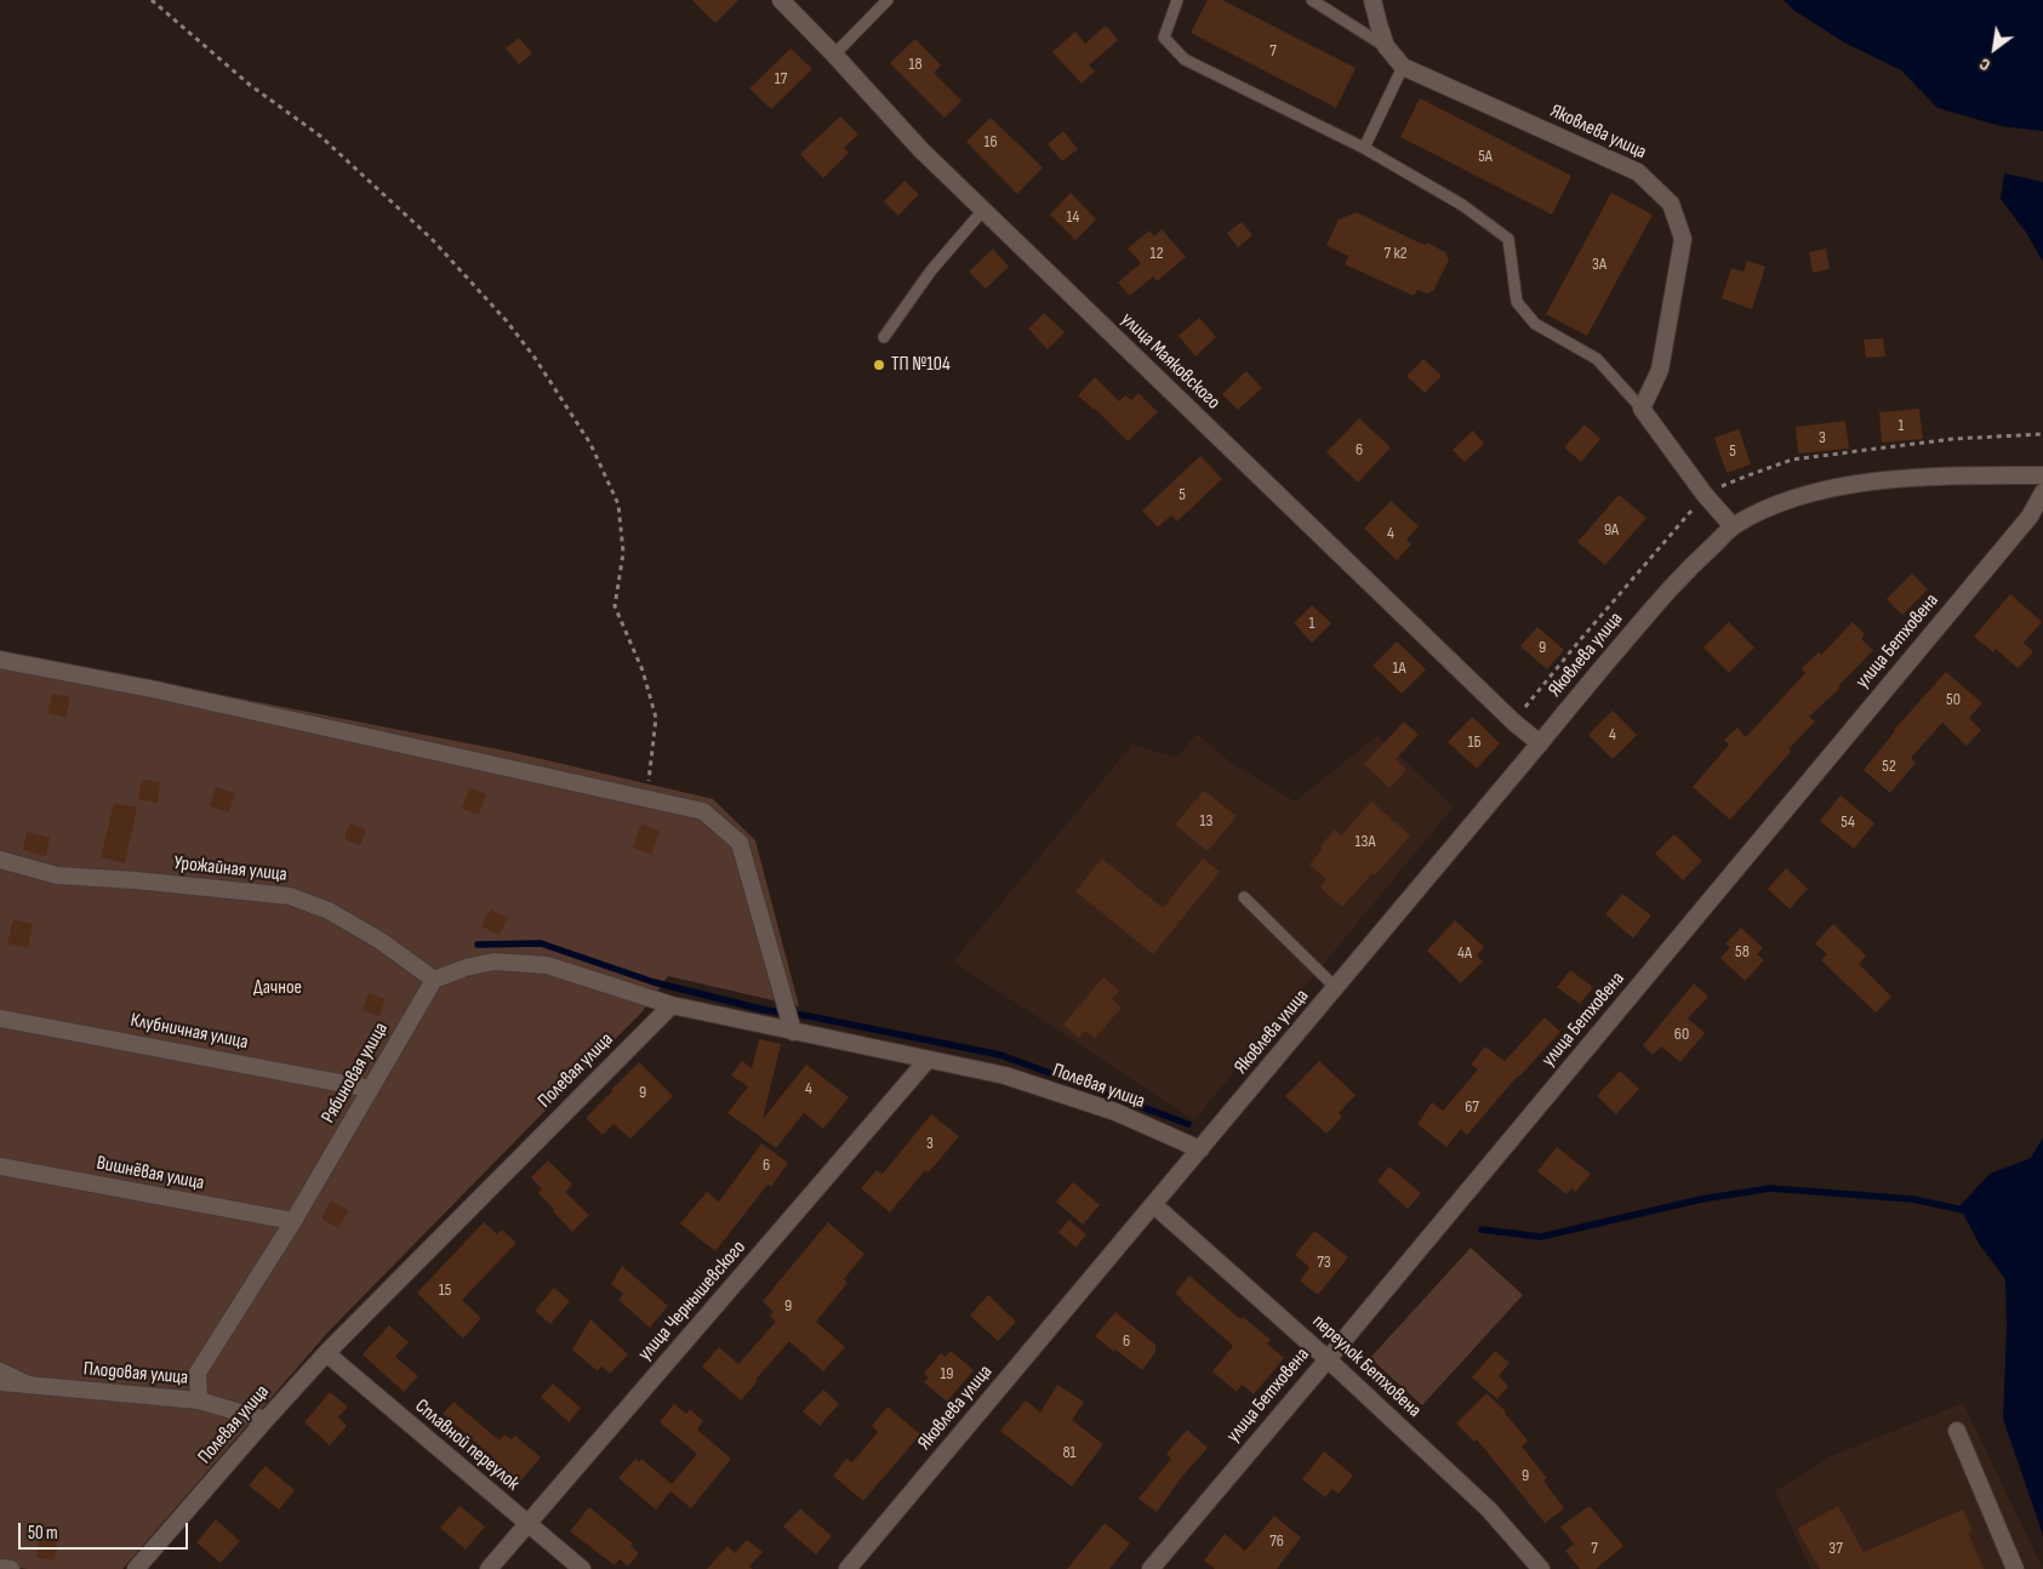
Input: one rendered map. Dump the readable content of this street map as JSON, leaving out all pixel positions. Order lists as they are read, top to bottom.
{
  "streets": {
    "street": [
      "Яковлева улица",
      "улица Маяковского",
      "улица Бетховена",
      "Урожайная улица",
      "Клубничная улица",
      "Полевая улица",
      "Рябиновая улица",
      "Вишнёвая улица",
      "улица Чернышевского",
      "переулок Бетховена",
      "Плодовая улица",
      "Сплавной переулок"
    ]
  },
  "crossings": [
    ["Яковлева улица", "улица Маяковского"],
    ["Яковлева улица", "Полевая улица"],
    ["Яковлева улица", "переулок Бетховена"],
    ["улица Бетховена", "переулок Бетховена"],
    ["Урожайная улица", "Рябиновая улица"],
    ["Клубничная улица", "Рябиновая улица"],
    ["Полевая улица", "улица Чернышевского"],
    ["Полевая улица", "Плодовая улица"],
    ["Полевая улица", "Сплавной переулок"],
    ["Рябиновая улица", "Вишнёвая улица"],
    ["Рябиновая улица", "Плодовая улица"],
    ["улица Чернышевского", "Сплавной переулок"]
  ],
  "parks": ["Дачное"],
  "places": ["ТП №104"],
  "house_numbers": [
    "7",
    "18",
    "17",
    "16",
    "5А",
    "14",
    "12",
    "7 к2",
    "3А",
    "1",
    "3",
    "6",
    "5",
    "5",
    "9А",
    "4",
    "1",
    "9",
    "1А",
    "50",
    "4",
    "1Б",
    "52",
    "13",
    "54",
    "13А",
    "58",
    "4А",
    "60",
    "4",
    "9",
    "67",
    "3",
    "6",
    "73",
    "15",
    "9",
    "6",
    "19",
    "81",
    "9",
    "76",
    "7",
    "37"
  ],
  "scale_bar": "50 m",
  "north": "bottom left"
}
